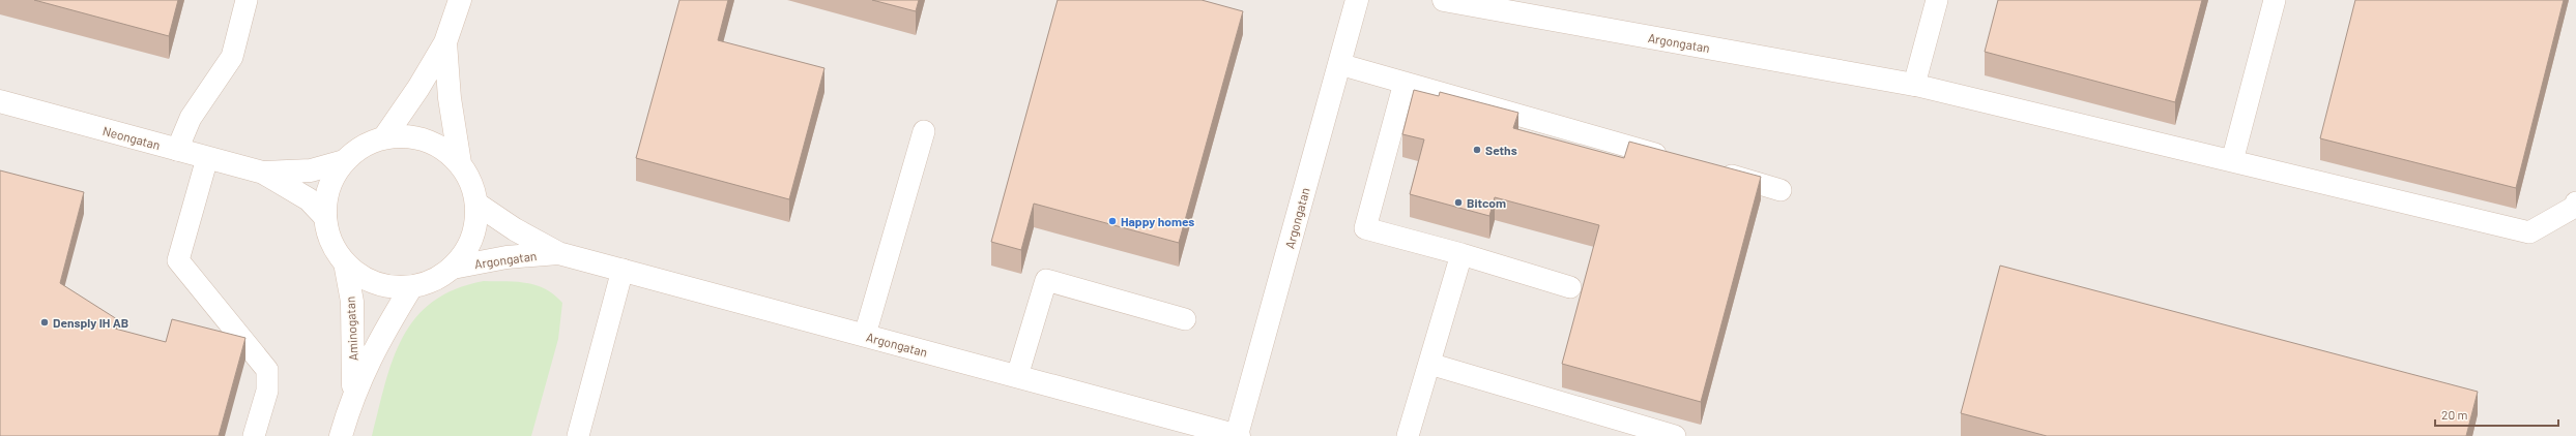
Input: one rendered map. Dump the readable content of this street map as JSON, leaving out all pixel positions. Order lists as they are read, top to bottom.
{
  "streets": {
    "street": ["Argongatan", "Neongatan", "Aminogatan"]
  },
  "places": [
    "Seths",
    "Bitcom",
    "Happy homes",
    "Densply IH AB"
  ],
  "scale_bar": "20 m"
}
